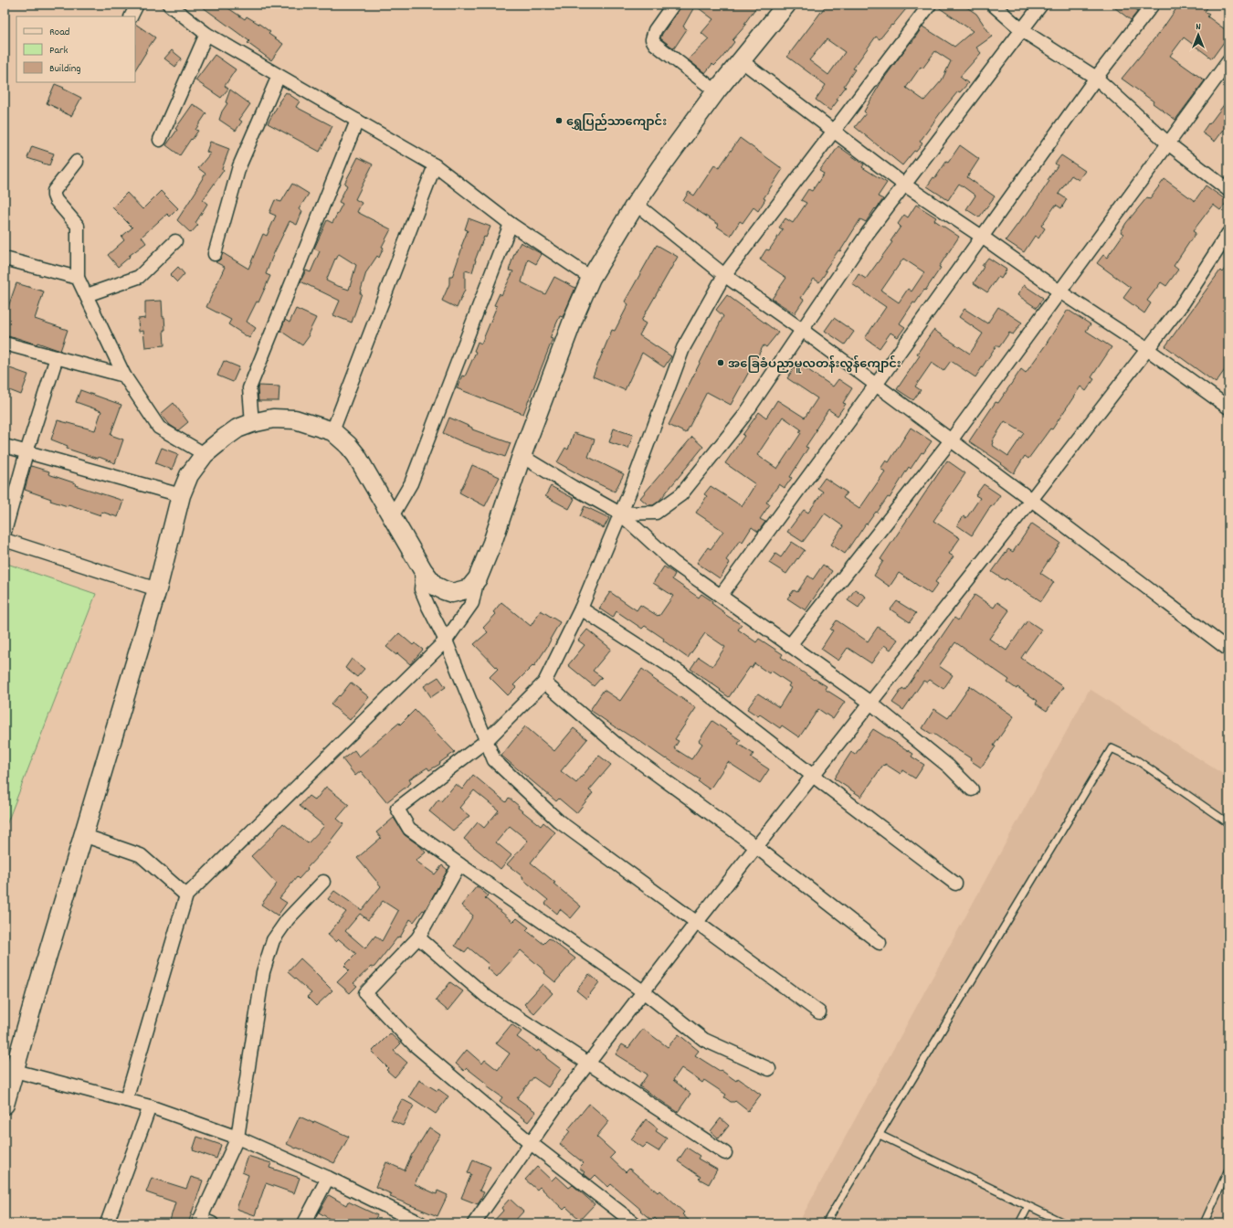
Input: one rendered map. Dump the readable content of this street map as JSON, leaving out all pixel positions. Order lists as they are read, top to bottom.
{
  "places": ["ရွှေပြည်သာကျောင်း", "အခြေခံပညာမူလတန်းလွန်ကျောင်း"],
  "legend": ["Road", "Park", "Building"],
  "north": "top"
}
